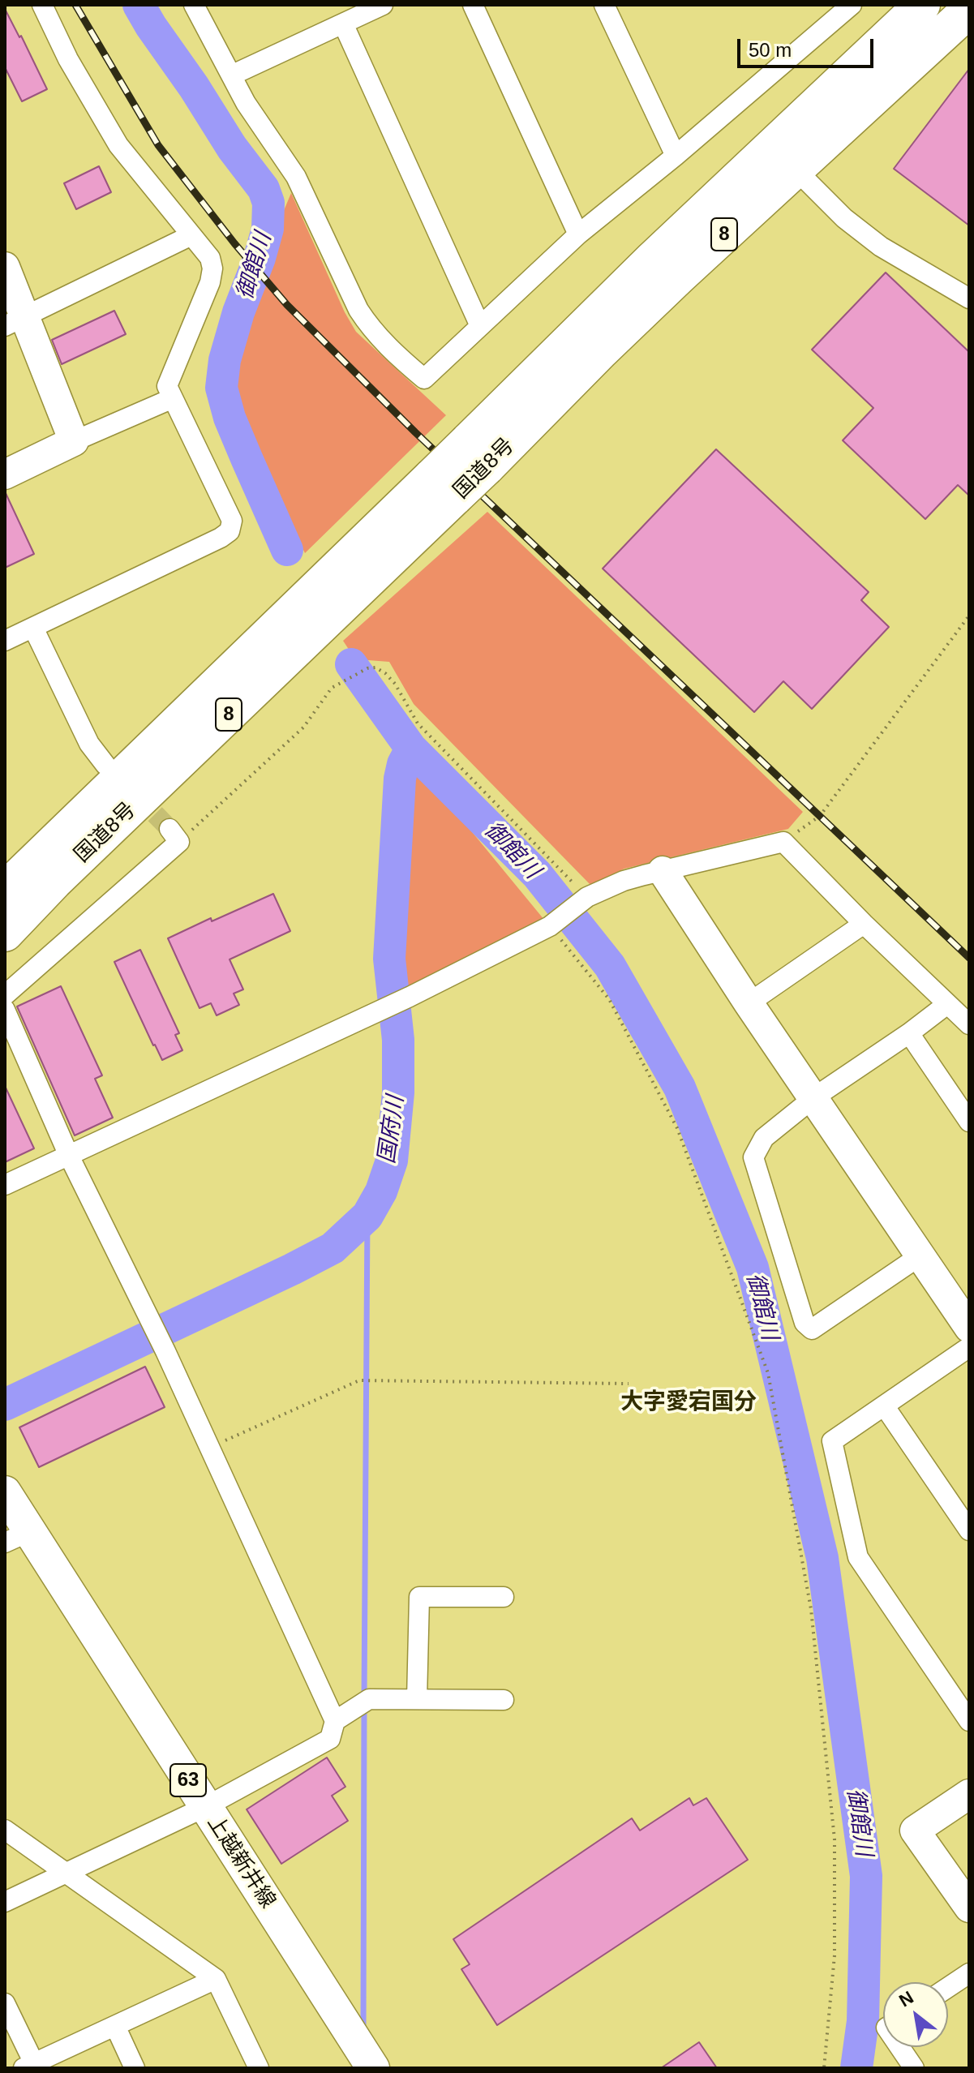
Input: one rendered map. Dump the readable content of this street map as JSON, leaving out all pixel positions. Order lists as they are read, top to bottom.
{
  "streets": {
    "highway": ["8", "国道8号"],
    "main road": ["63", "上越新井線"]
  },
  "districts": ["大字愛宕国分"],
  "water": ["御館川", "国府川"],
  "scale_bar": "50 m",
  "north": "top left"
}
